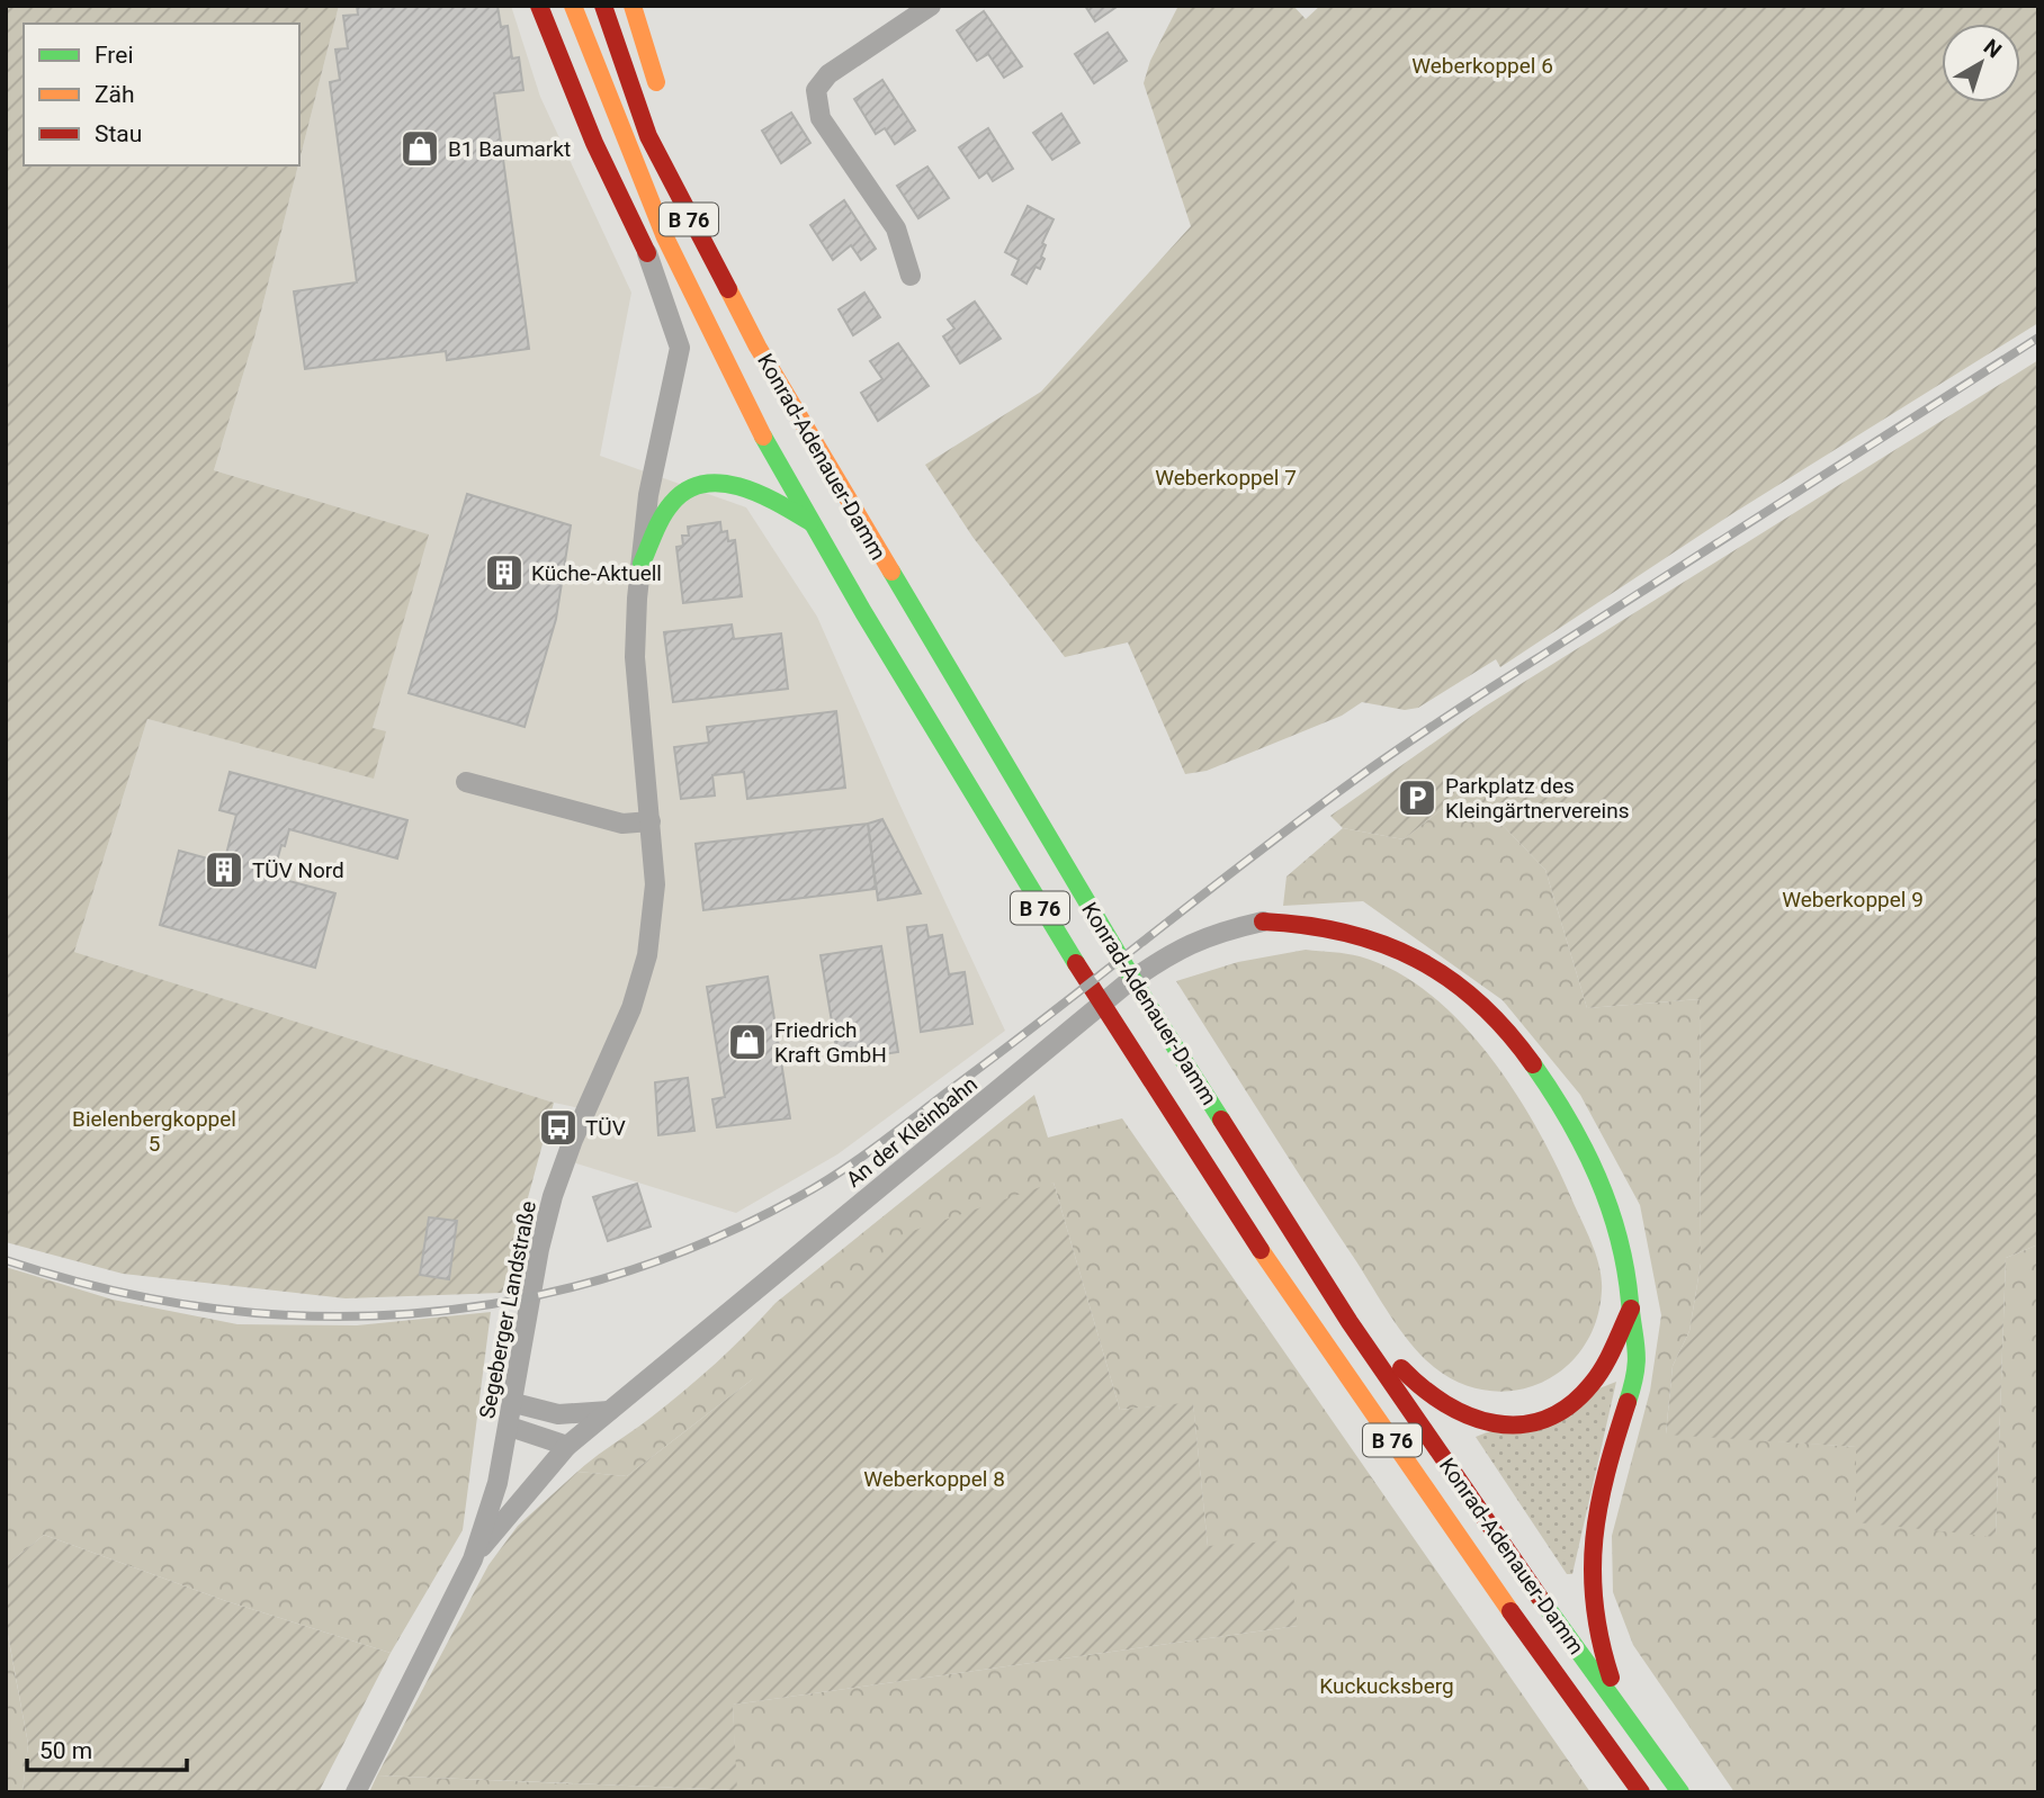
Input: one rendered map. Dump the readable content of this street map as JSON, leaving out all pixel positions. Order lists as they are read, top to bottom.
{
  "streets": {
    "main road": ["B 76", "Konrad-Adenauer-Damm"],
    "street": ["An der Kleinbahn", "Segeberger Landstraße"]
  },
  "crossings": [
    ["B 76", "Konrad-Adenauer-Damm"],
    ["B 76", "An der Kleinbahn"],
    ["B 76", "Segeberger Landstraße"],
    ["An der Kleinbahn", "Segeberger Landstraße"]
  ],
  "parks": [
    "Weberkoppel 6",
    "Weberkoppel 7",
    "Weberkoppel 9",
    "Bielenbergkoppel 5",
    "Weberkoppel 8",
    "Kuckucksberg"
  ],
  "places": {
    "shop": ["B1 Baumarkt", "Friedrich Kraft GmbH"],
    "building": ["Küche-Aktuell", "TÜV Nord"],
    "parking": ["Parkplatz des Kleingärtnervereins"],
    "bus stop": ["TÜV"]
  },
  "legend": ["Frei", "Zäh", "Stau"],
  "scale_bar": "50 m",
  "north": "top right"
}
